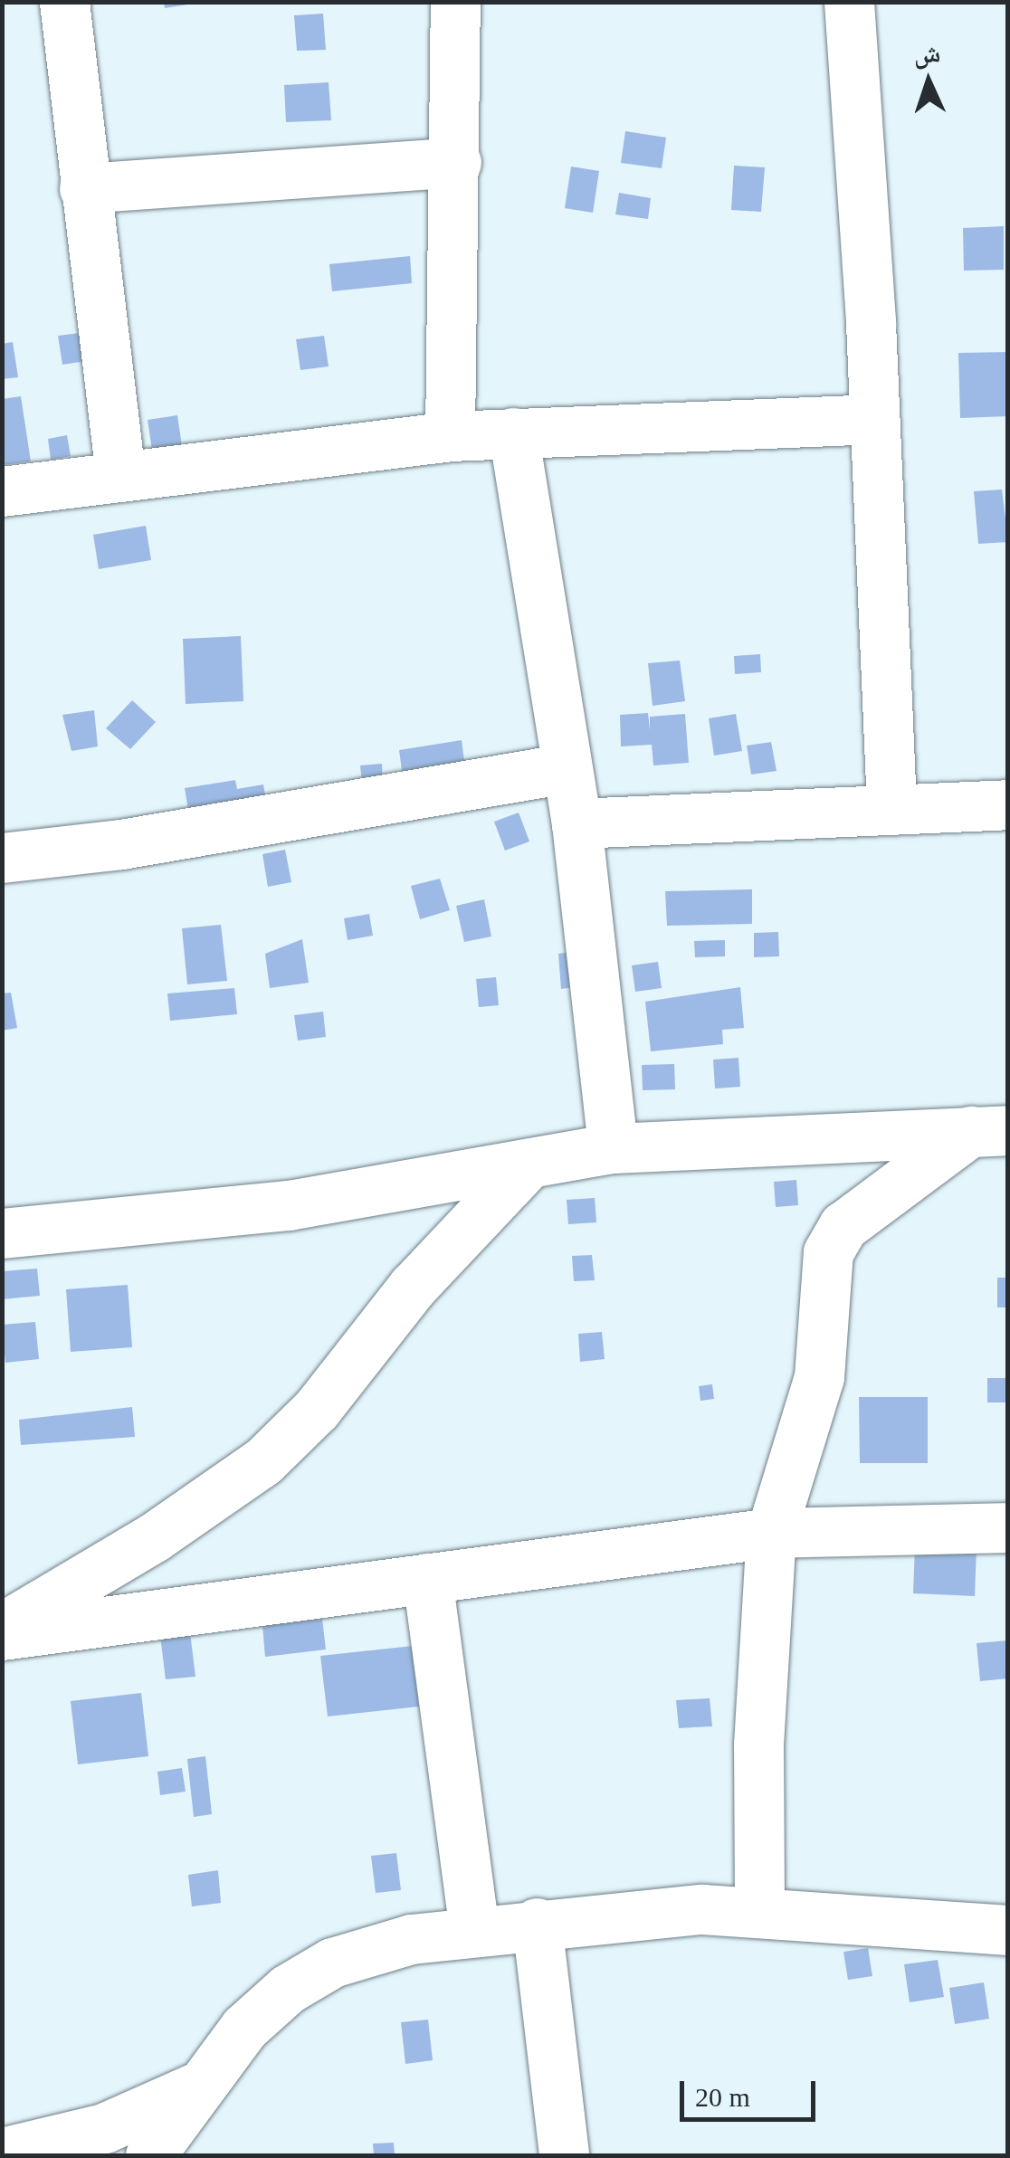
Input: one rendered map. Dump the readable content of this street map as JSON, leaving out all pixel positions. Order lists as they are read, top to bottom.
{
  "scale_bar": "20 m",
  "north": "top"
}
